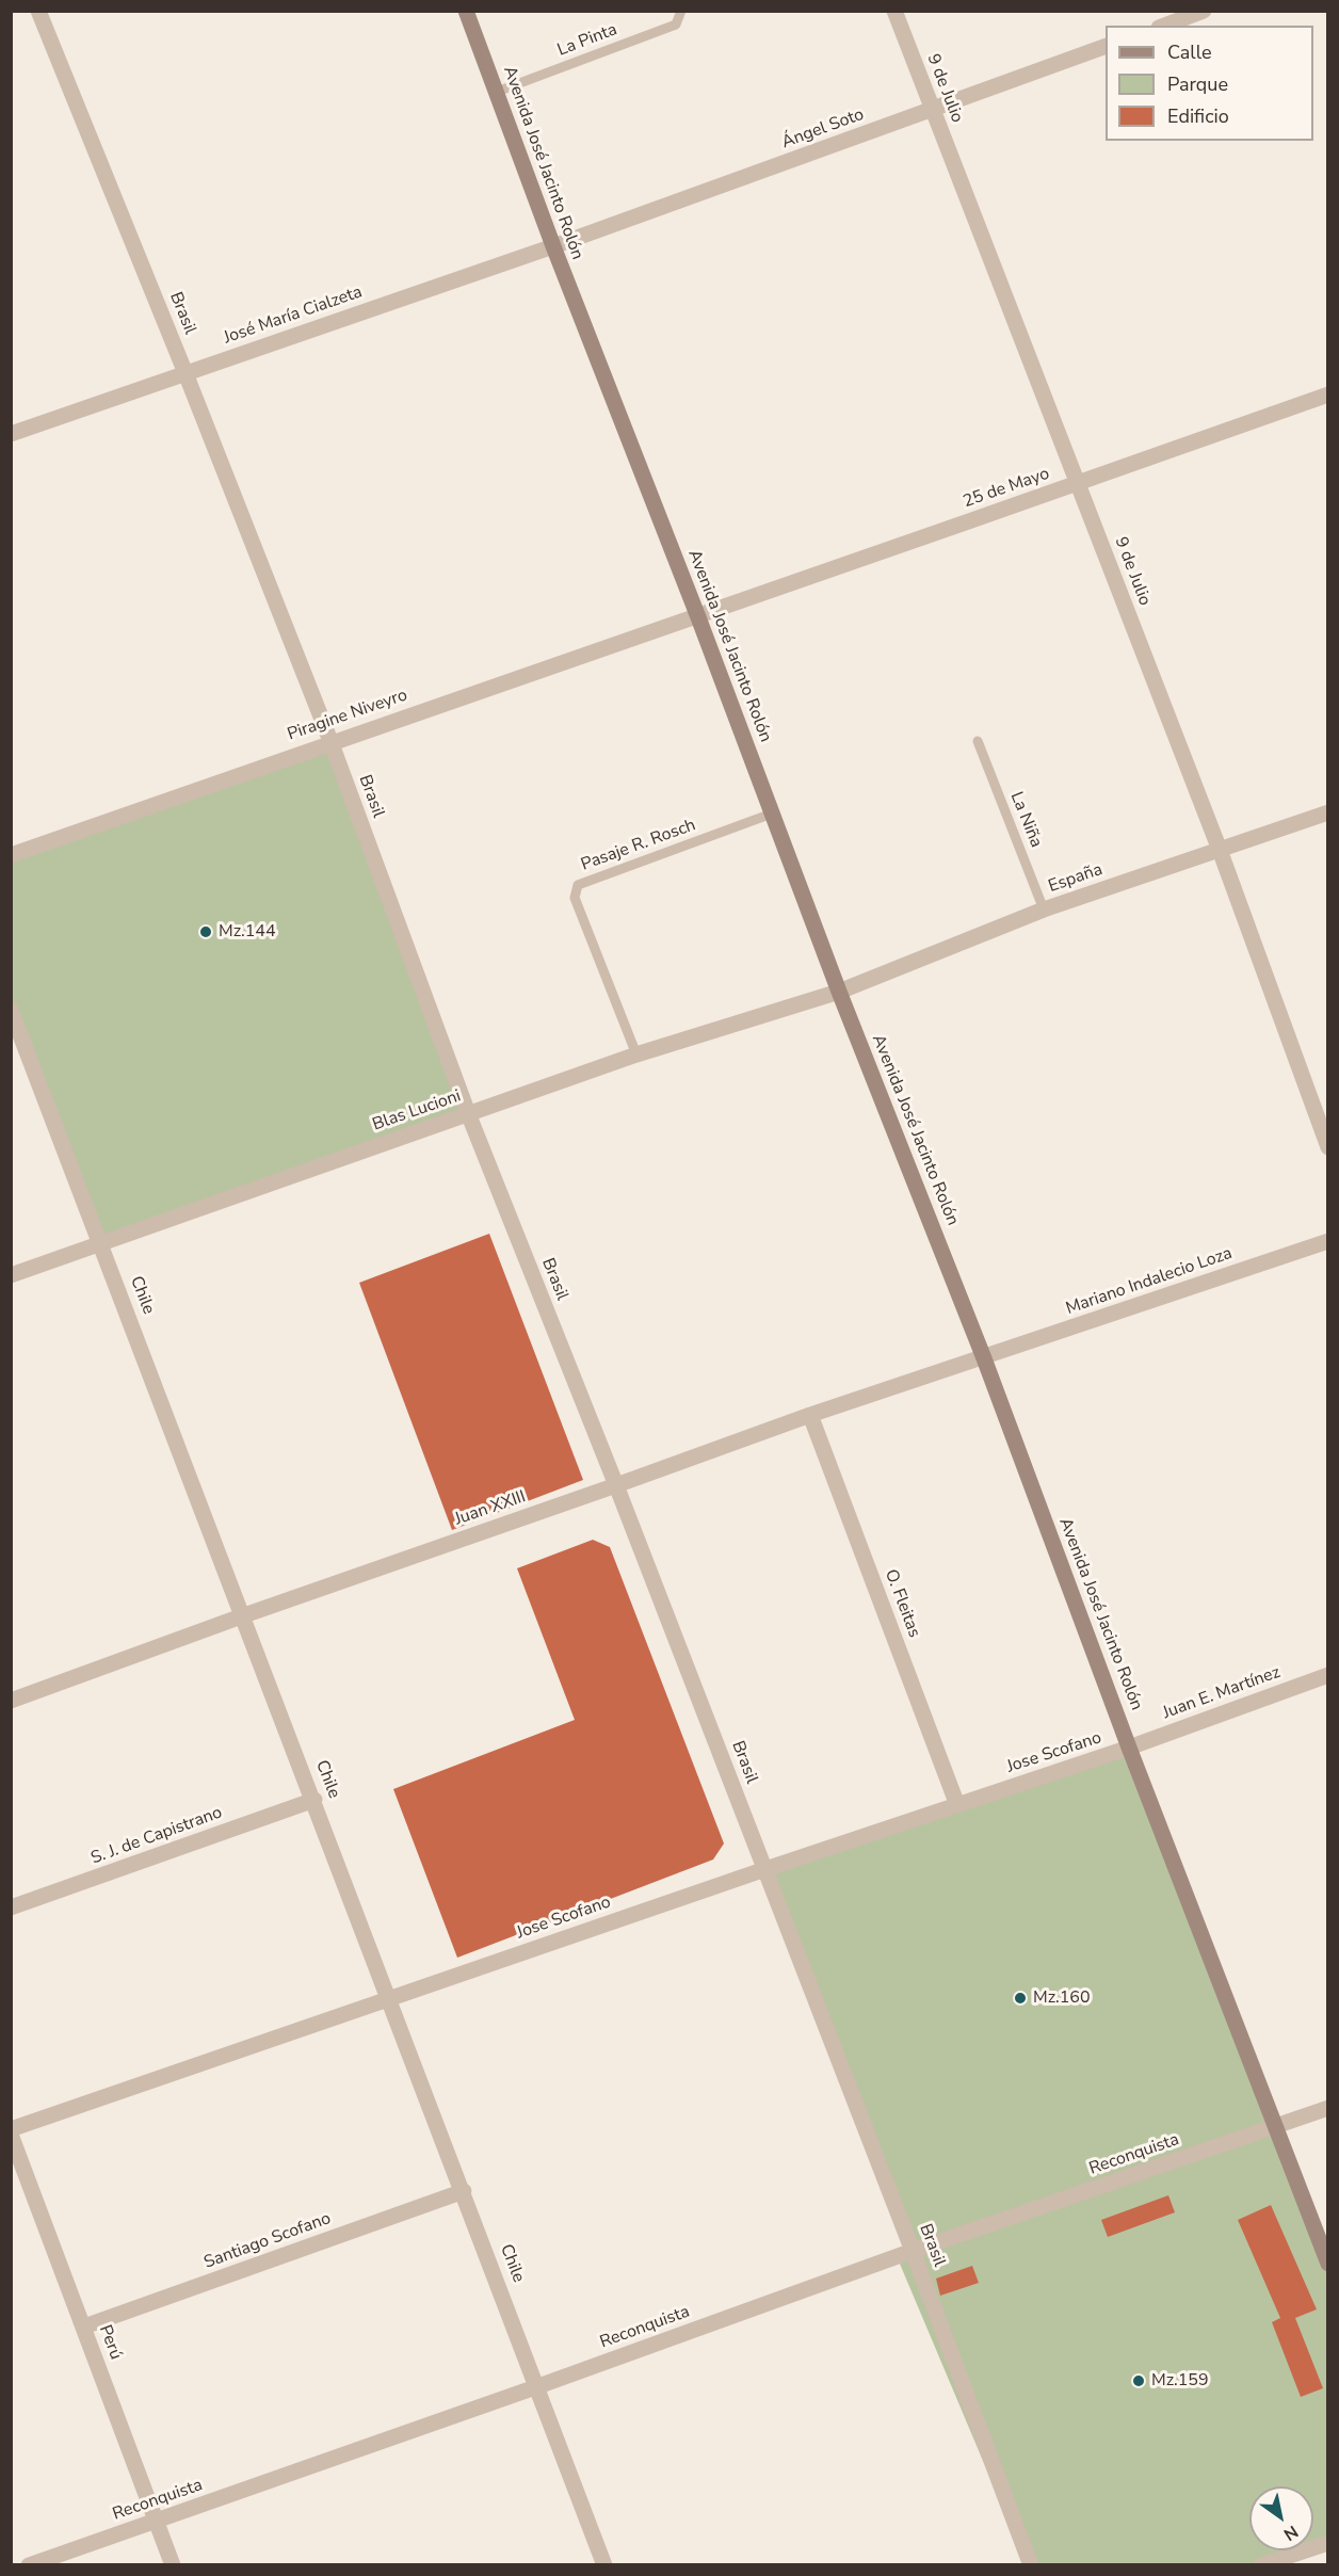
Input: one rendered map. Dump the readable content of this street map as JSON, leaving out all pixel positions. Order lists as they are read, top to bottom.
{
  "streets": {
    "street": [
      "9 de Julio",
      "Ángel Soto",
      "Avenida José Jacinto Rolón",
      "Brasil",
      "José María Cialzeta",
      "25 de Mayo",
      "Piragine Niveyro",
      "España",
      "Blas Lucioni",
      "Mariano Indalecio Loza",
      "Chile",
      "Juan XXIII",
      "O. Fleitas",
      "Juan E. Martínez",
      "Jose Scofano",
      "S. J. de Capistrano",
      "Reconquista",
      "Santiago Scofano",
      "Perú"
    ],
    "lane": ["La Pinta", "La Niña", "Pasaje R. Rosch"]
  },
  "crossings": [
    ["La Pinta", "Avenida José Jacinto Rolón"],
    ["9 de Julio", "Ángel Soto"],
    ["9 de Julio", "25 de Mayo"],
    ["9 de Julio", "España"],
    ["Ángel Soto", "Avenida José Jacinto Rolón"],
    ["Ángel Soto", "José María Cialzeta"],
    ["Avenida José Jacinto Rolón", "José María Cialzeta"],
    ["Avenida José Jacinto Rolón", "25 de Mayo"],
    ["Avenida José Jacinto Rolón", "Piragine Niveyro"],
    ["Avenida José Jacinto Rolón", "Pasaje R. Rosch"],
    ["Avenida José Jacinto Rolón", "España"],
    ["Avenida José Jacinto Rolón", "Blas Lucioni"],
    ["Avenida José Jacinto Rolón", "Mariano Indalecio Loza"],
    ["Avenida José Jacinto Rolón", "Juan XXIII"],
    ["Avenida José Jacinto Rolón", "Juan E. Martínez"],
    ["Avenida José Jacinto Rolón", "Jose Scofano"],
    ["Avenida José Jacinto Rolón", "Reconquista"],
    ["Brasil", "José María Cialzeta"],
    ["Brasil", "Piragine Niveyro"],
    ["Brasil", "Blas Lucioni"],
    ["Brasil", "Juan XXIII"],
    ["Brasil", "Jose Scofano"],
    ["Brasil", "Reconquista"],
    ["25 de Mayo", "Piragine Niveyro"],
    ["La Niña", "España"],
    ["Pasaje R. Rosch", "Blas Lucioni"],
    ["España", "Blas Lucioni"],
    ["Blas Lucioni", "Chile"],
    ["Mariano Indalecio Loza", "Juan XXIII"],
    ["Chile", "Juan XXIII"],
    ["Chile", "Jose Scofano"],
    ["Chile", "S. J. de Capistrano"],
    ["Chile", "Reconquista"],
    ["Chile", "Santiago Scofano"],
    ["Juan XXIII", "O. Fleitas"],
    ["O. Fleitas", "Jose Scofano"],
    ["Juan E. Martínez", "Jose Scofano"],
    ["Reconquista", "Perú"],
    ["Santiago Scofano", "Perú"]
  ],
  "places": ["Mz.144", "Mz.160", "Mz.159"],
  "legend": ["Calle", "Parque", "Edificio"],
  "north": "bottom right"
}
